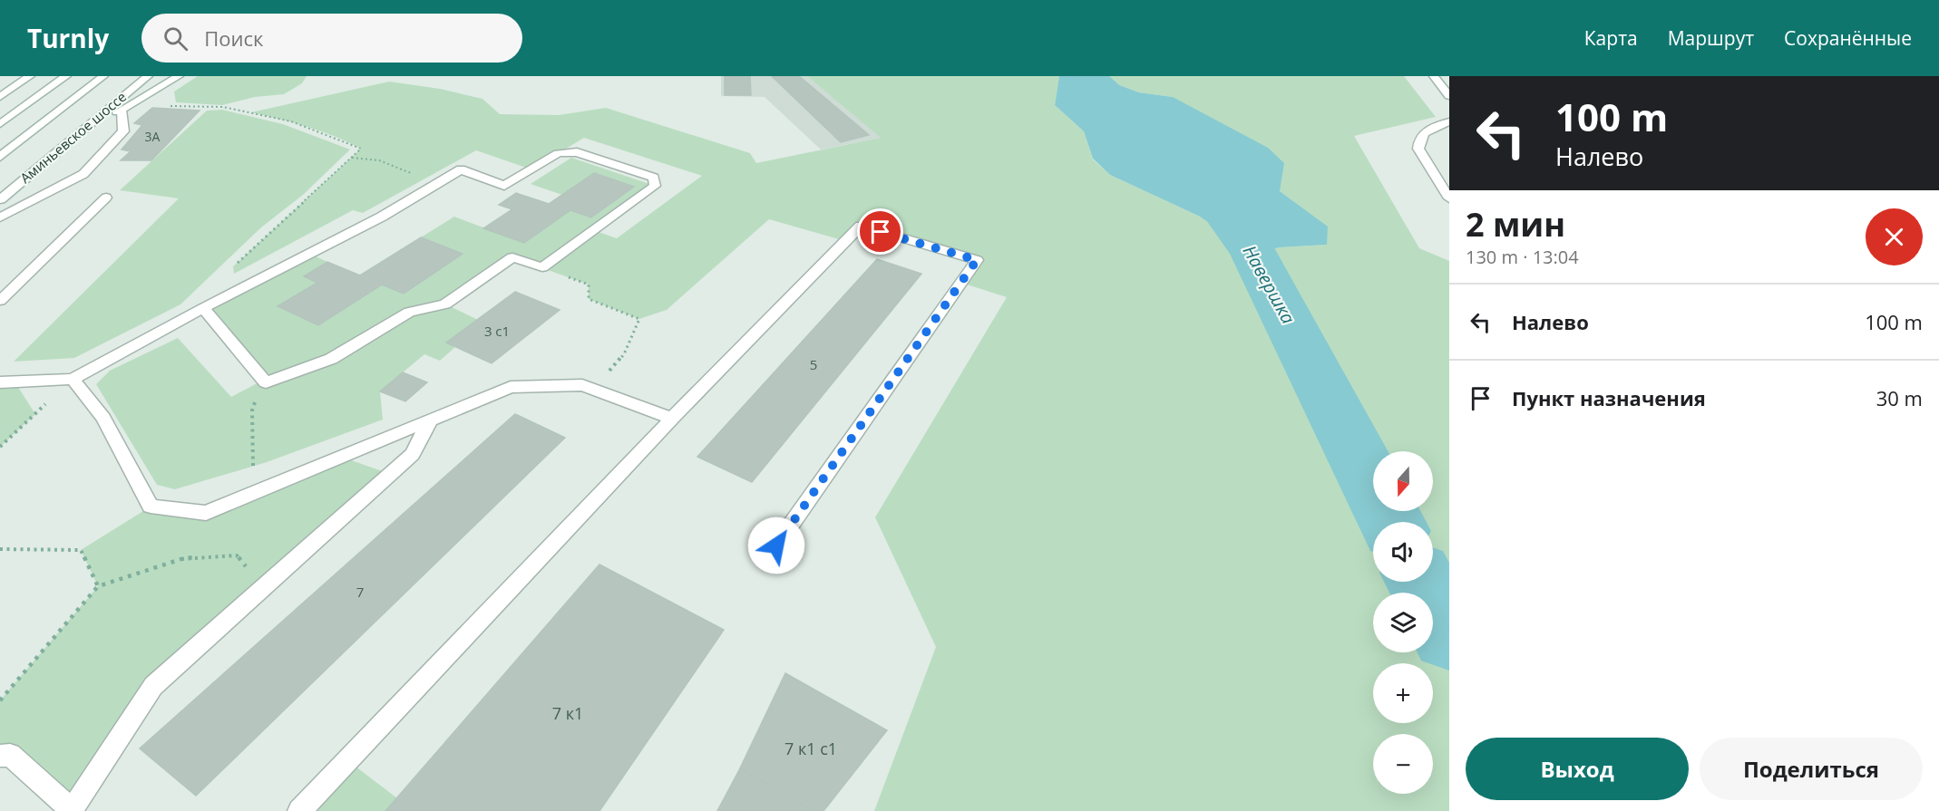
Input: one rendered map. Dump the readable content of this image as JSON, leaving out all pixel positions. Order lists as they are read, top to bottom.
{
  "streets": {
    "main road": ["Аминьевское шоссе"]
  },
  "water": ["Навершка"],
  "house_numbers": [
    "3А",
    "3 с1",
    "5",
    "7",
    "7 к1",
    "7 к1 с1"
  ],
  "north": "bottom",
  "page": {
    "header": "Turnly",
    "search": "Поиск",
    "nav": ["Карта", "Маршрут", "Сохранённые"],
    "turn": ["100 m", "Налево"],
    "heading": ["2 мин", "130 m · 13:04"],
    "list": [
      {
        "name": "Налево",
        "value": "100 m"
      },
      {
        "name": "Пункт назначения",
        "value": "30 m"
      }
    ],
    "map_buttons": ["+", "−"],
    "buttons": ["Выход", "Поделиться"]
  }
}
